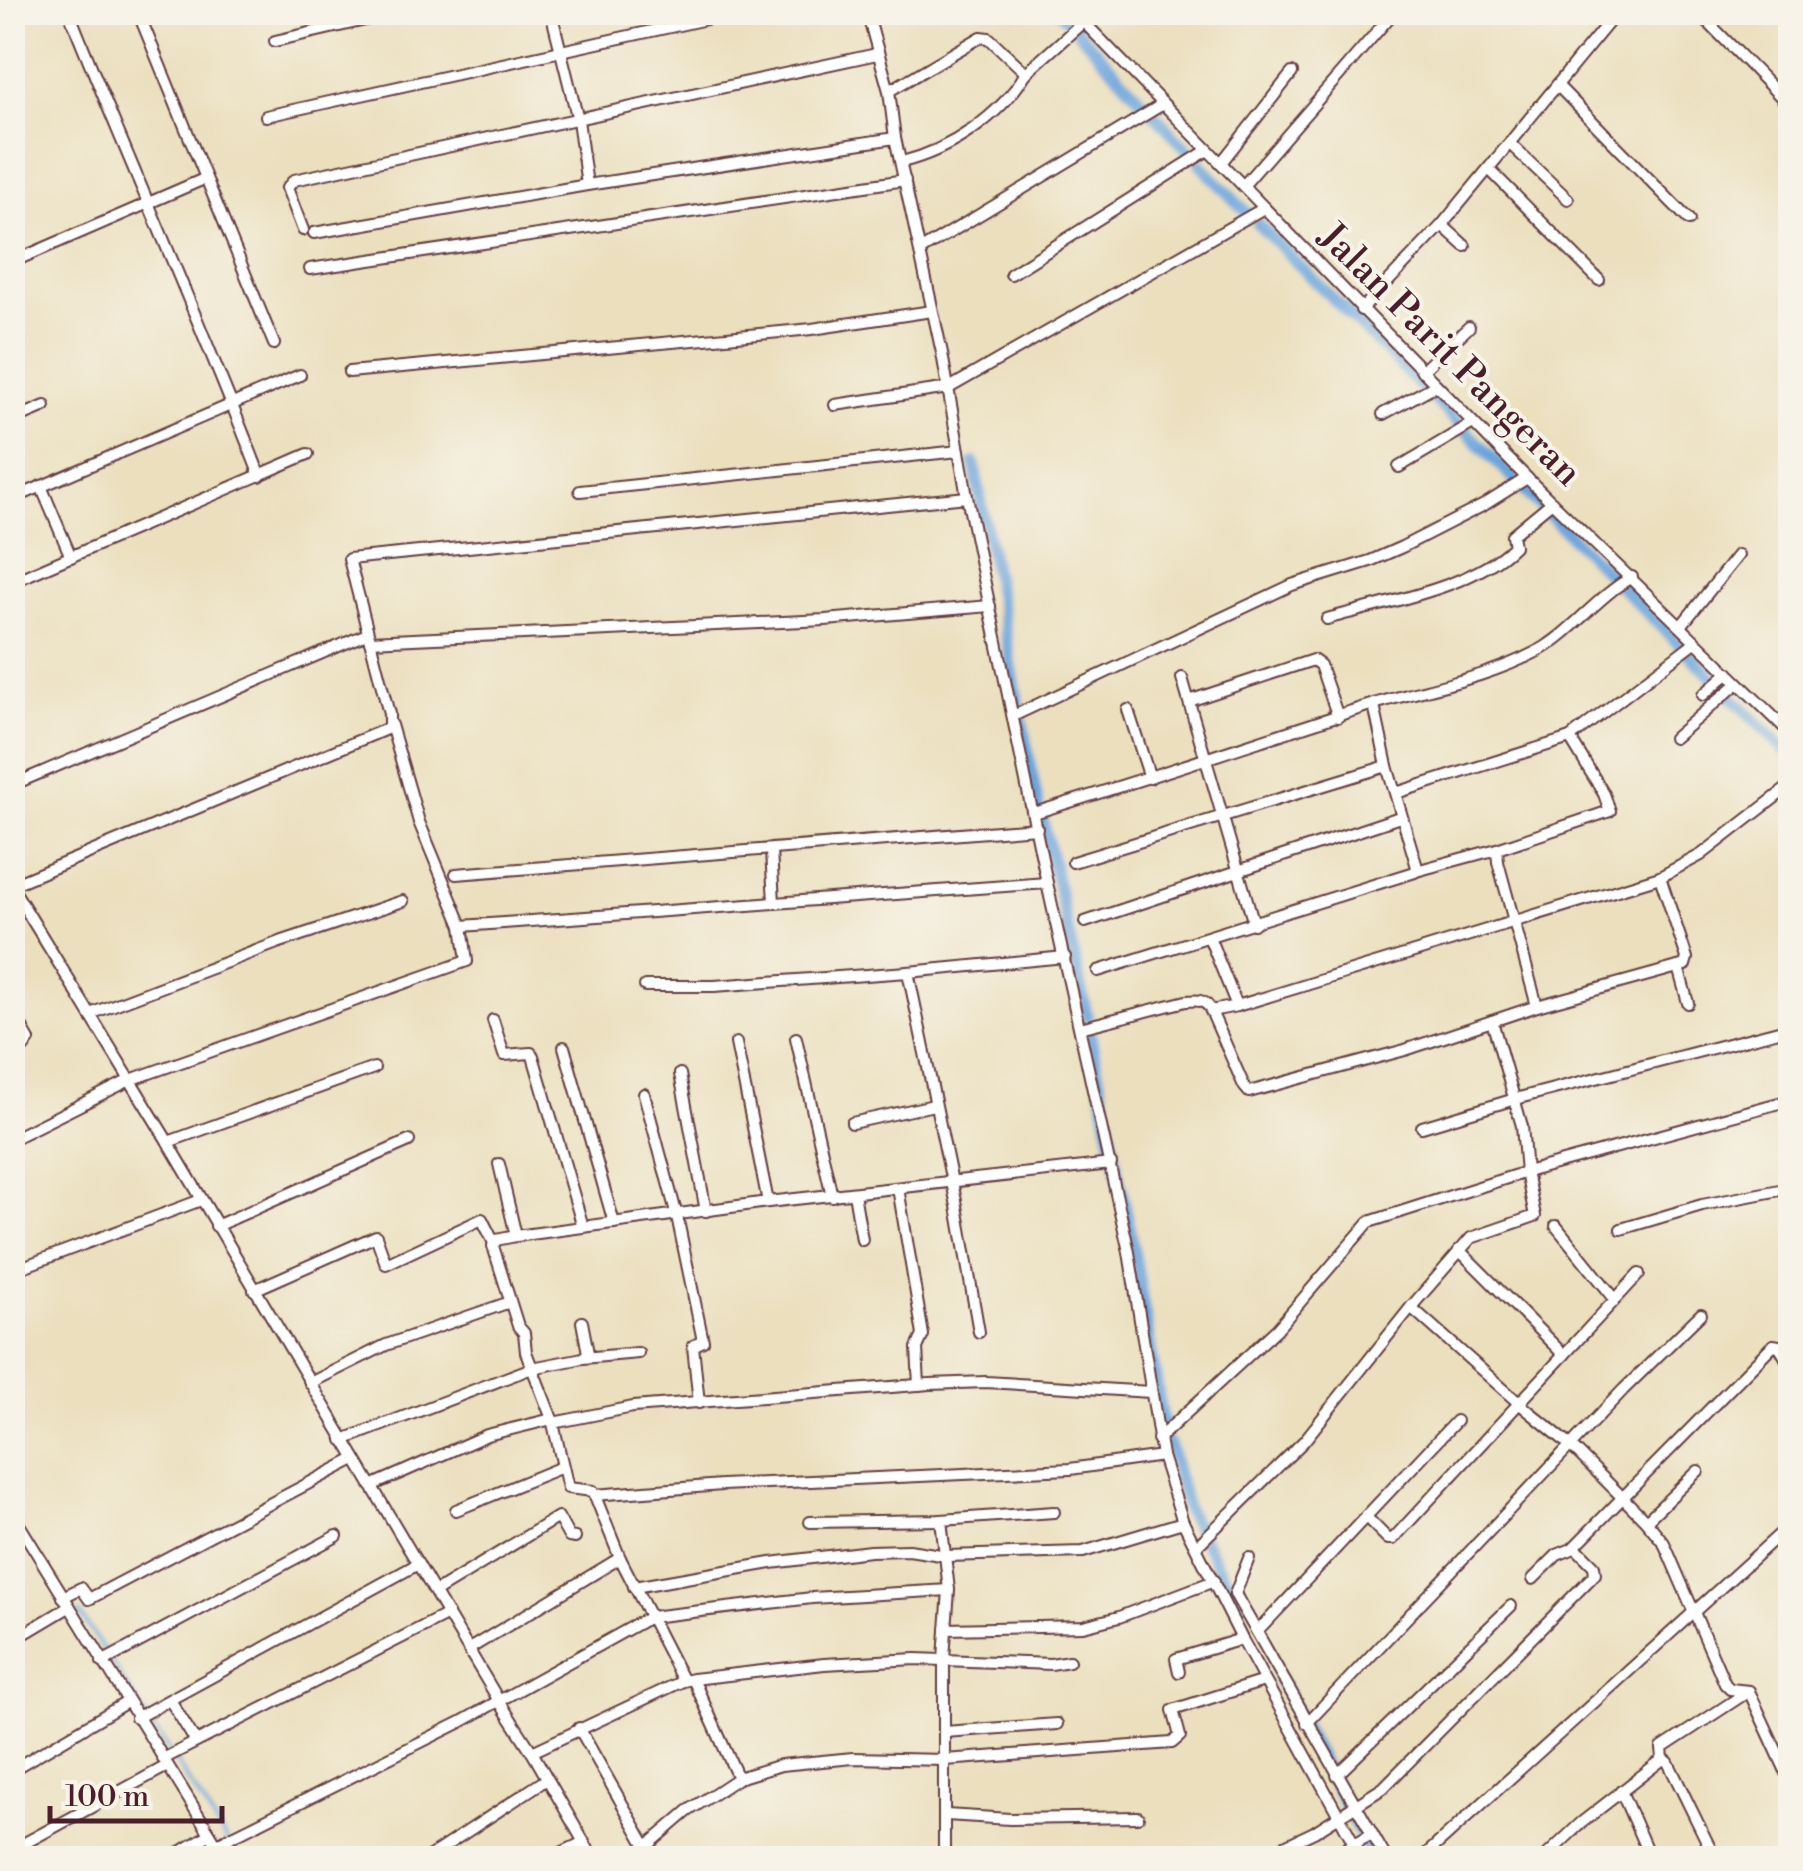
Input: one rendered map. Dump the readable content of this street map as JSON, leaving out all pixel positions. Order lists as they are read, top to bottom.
{
  "streets": {
    "street": ["Jalan Parit Pangeran"]
  },
  "scale_bar": "100 m"
}
